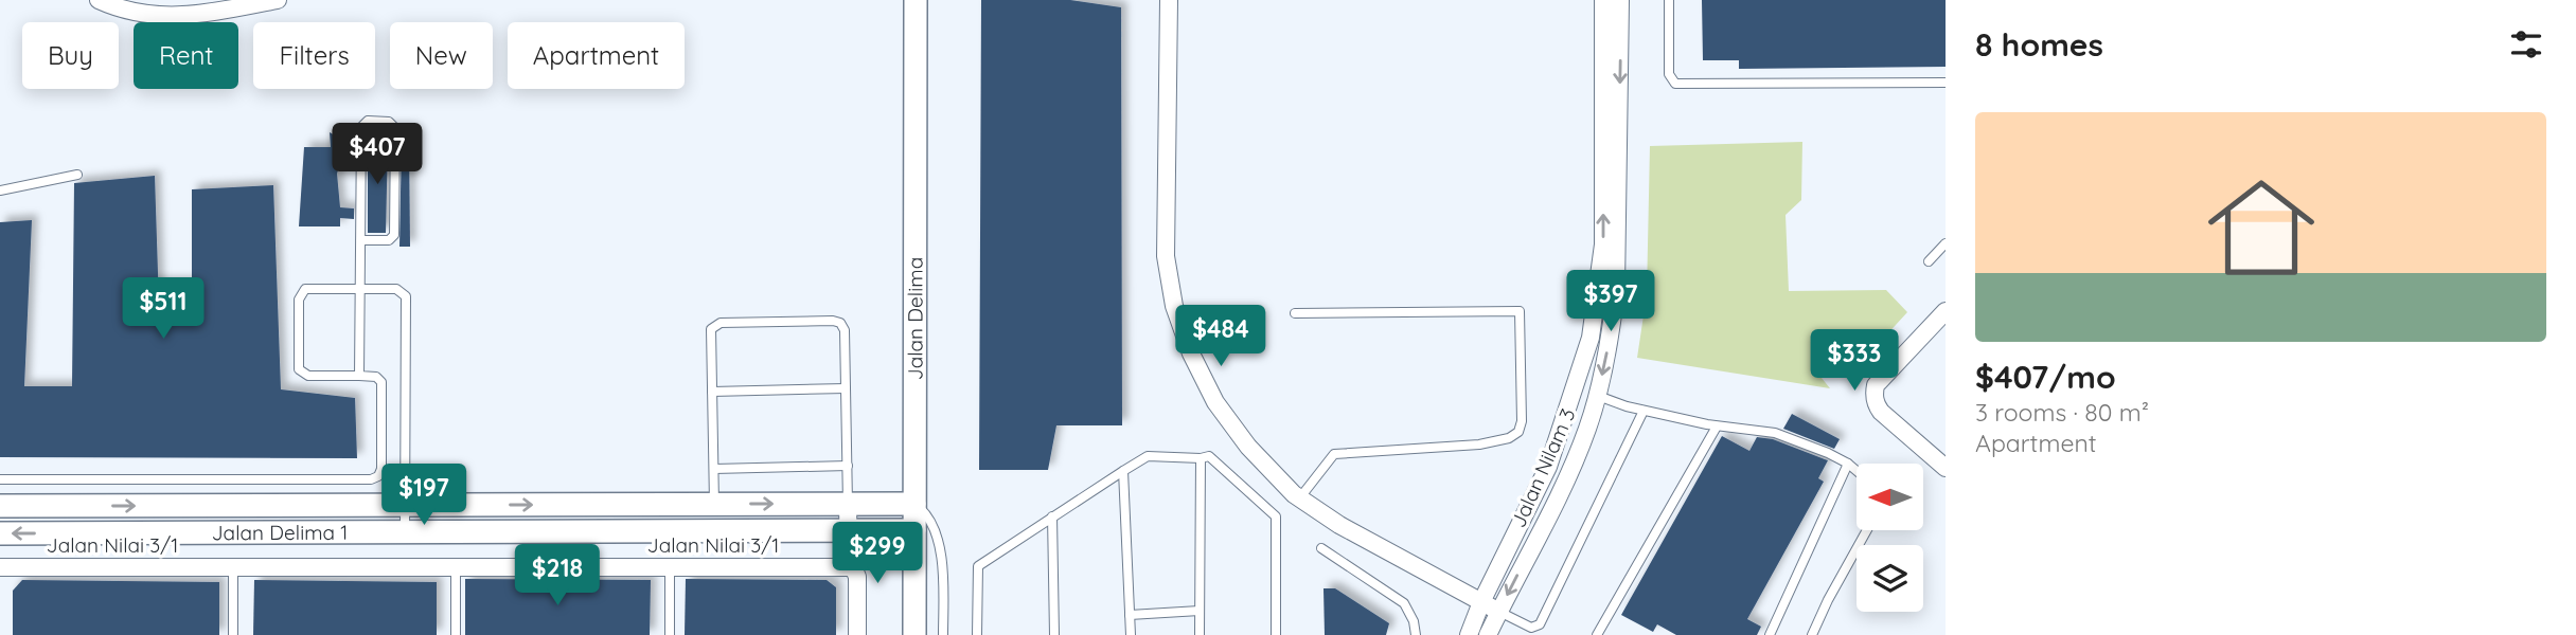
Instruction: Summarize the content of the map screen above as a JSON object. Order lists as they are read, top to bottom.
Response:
{
  "streets": {
    "street": [
      "Jalan Delima",
      "Jalan Nilam 3",
      "Jalan Delima 1",
      "Jalan Nilai 3/1"
    ]
  },
  "crossings": [
    ["Jalan Delima", "Jalan Delima 1"]
  ],
  "north": "left",
  "page": {
    "heading": "8 homes",
    "chip": [
      "Buy",
      "Rent",
      "Filters",
      "New",
      "Apartment"
    ],
    "list": [
      {
        "name": "$407/mo",
        "note": "3 rooms · 80 m² · Apartment"
      }
    ],
    "price": [
      "$407",
      "$397",
      "$511",
      "$484",
      "$333",
      "$197",
      "$299",
      "$218"
    ]
  }
}
